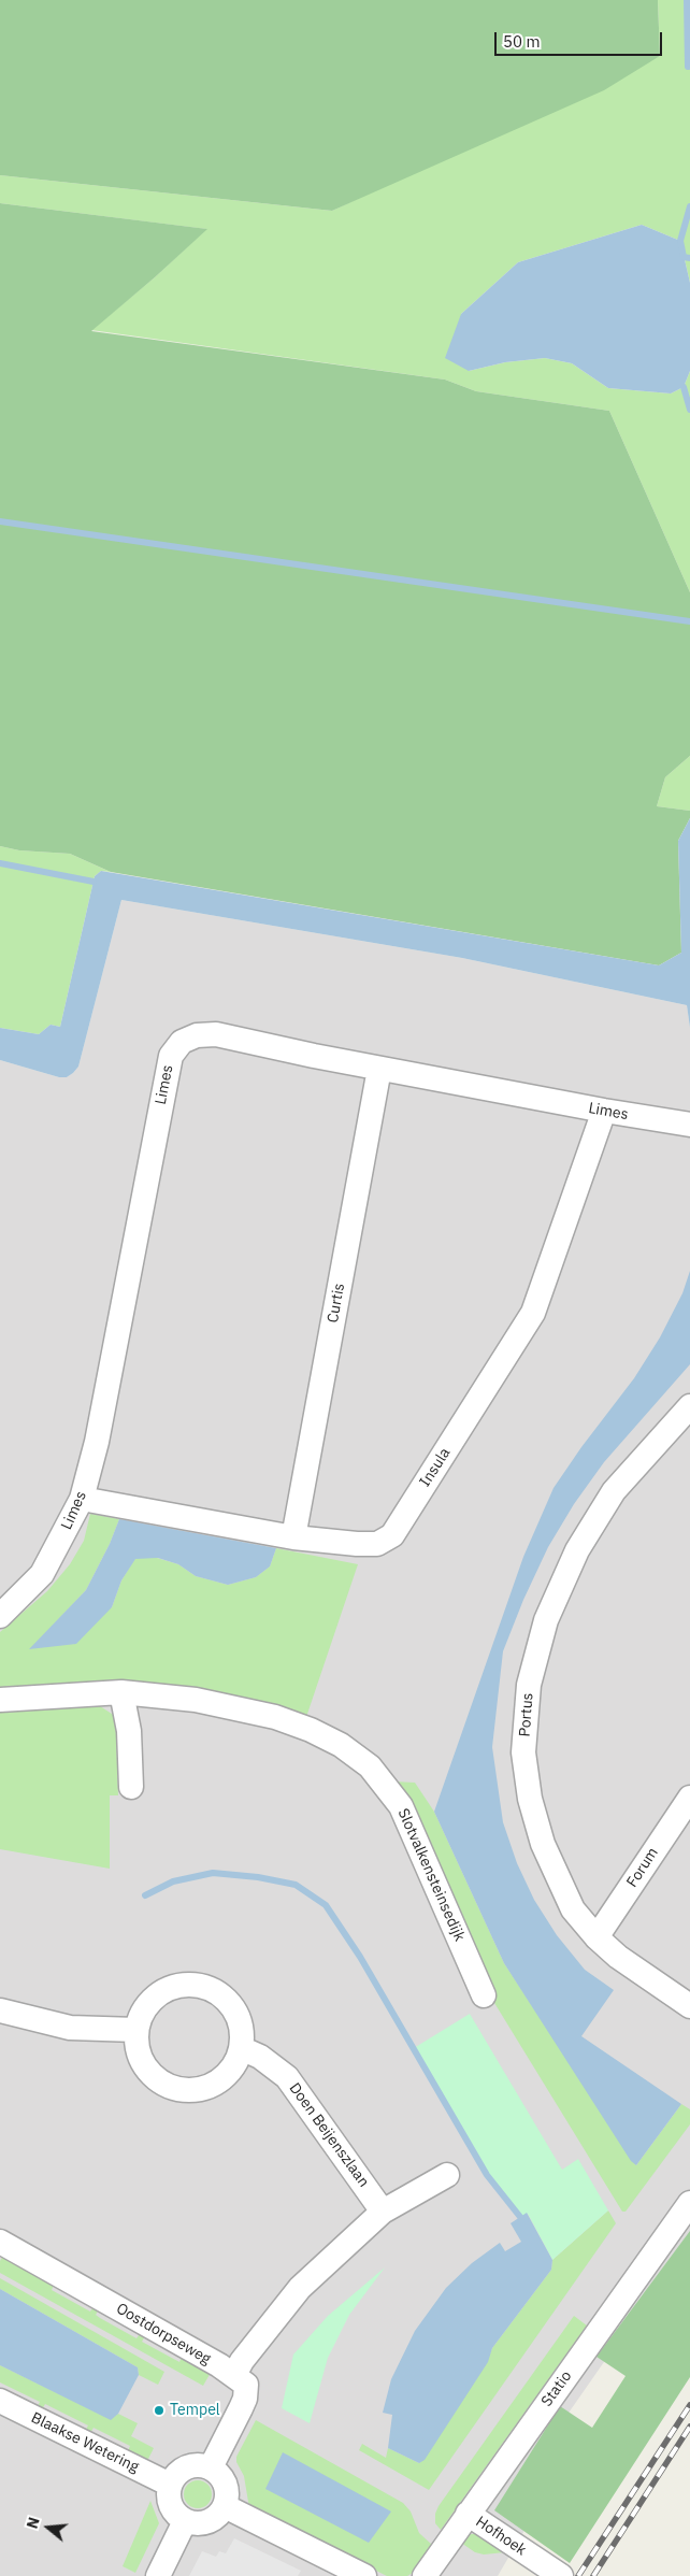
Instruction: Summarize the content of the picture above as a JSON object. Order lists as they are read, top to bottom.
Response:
{
  "streets": {
    "street": [
      "Limes",
      "Curtis",
      "Insula",
      "Portus",
      "Forum",
      "Slotvalkensteinsedijk",
      "Doen Beijenszlaan",
      "Oostdorpseweg",
      "Statio",
      "Blaakse Wetering",
      "Hofhoek"
    ]
  },
  "crossings": [
    ["Limes", "Curtis"],
    ["Limes", "Insula"],
    ["Curtis", "Insula"],
    ["Portus", "Forum"],
    ["Statio", "Hofhoek"]
  ],
  "places": ["Tempel"],
  "scale_bar": "50 m",
  "north": "left"
}
